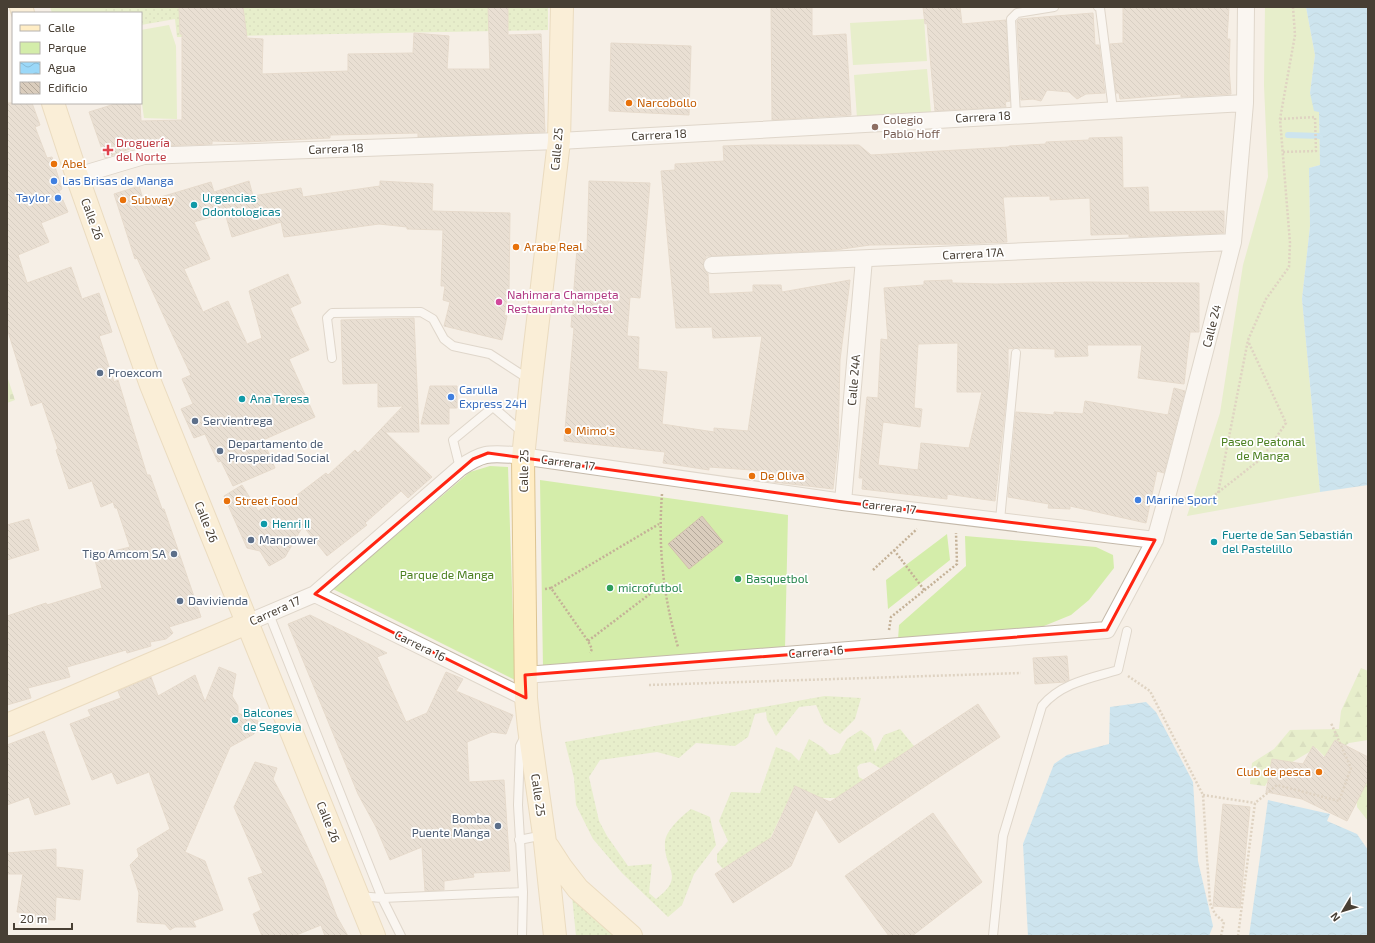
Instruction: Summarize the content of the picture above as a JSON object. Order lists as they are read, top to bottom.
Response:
{
  "streets": {
    "street": [
      "Carrera 18",
      "Calle 25",
      "Calle 26",
      "Carrera 17A",
      "Calle 24",
      "Calle 24A",
      "Carrera 17",
      "Carrera 16"
    ]
  },
  "crossings": [
    ["Carrera 18", "Calle 25"],
    ["Carrera 18", "Calle 26"],
    ["Carrera 18", "Calle 24"],
    ["Calle 25", "Carrera 17"],
    ["Calle 25", "Carrera 16"],
    ["Calle 26", "Carrera 17"],
    ["Carrera 17A", "Calle 24"],
    ["Carrera 17A", "Calle 24A"],
    ["Calle 24", "Carrera 17"],
    ["Calle 24", "Carrera 16"],
    ["Calle 24A", "Carrera 17"],
    ["Carrera 17", "Carrera 16"]
  ],
  "parks": ["Paseo Peatonal de Manga", "Parque de Manga"],
  "places": {
    "other": [
      "Narcobollo",
      "Colegio Pablo Hoff",
      "Abel",
      "Las Brisas de Manga",
      "Taylor",
      "Subway",
      "Urgencias Odontologicas",
      "Arabe Real",
      "Nahimara Champeta Restaurante Hostel",
      "Proexcom",
      "Carulla Express 24H",
      "Ana Teresa",
      "Servientrega",
      "Mimo's",
      "Departamento de Prosperidad Social",
      "De Oliva",
      "Marine Sport",
      "Street Food",
      "Henri II",
      "Manpower",
      "Fuerte de San Sebastián del Pastelillo",
      "Tigo Amcom SA",
      "Basquetbol",
      "microfutbol",
      "Davivienda",
      "Balcones de Segovia",
      "Club de pesca",
      "Bomba Puente Manga"
    ],
    "health": ["Droguería del Norte"]
  },
  "legend": [
    "Calle",
    "Parque",
    "Agua",
    "Edificio"
  ],
  "scale_bar": "20 m",
  "north": "bottom left"
}
